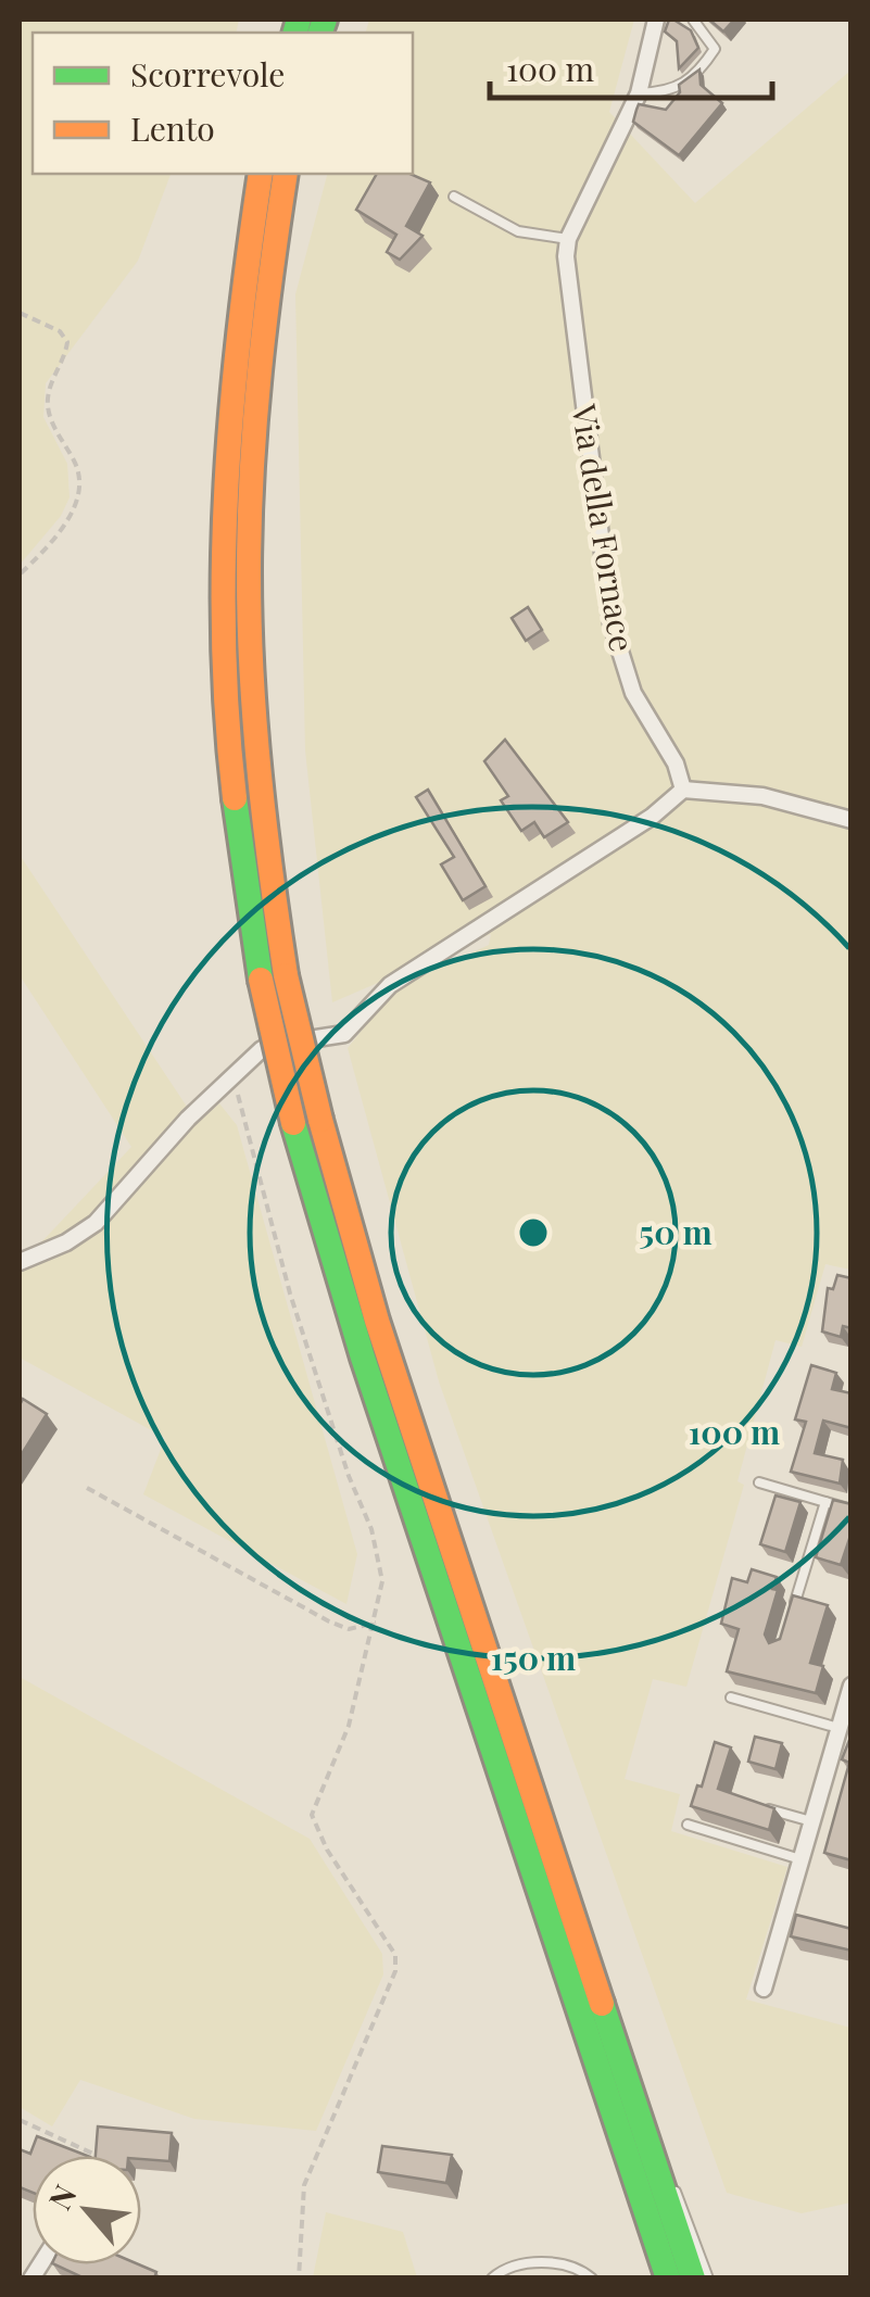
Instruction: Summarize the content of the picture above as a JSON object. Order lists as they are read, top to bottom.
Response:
{
  "streets": {
    "street": ["Via della Fornace"]
  },
  "legend": ["Scorrevole", "Lento"],
  "scale_bar": "100 m",
  "north": "top left",
  "rings": ["50 m", "100 m", "150 m"]
}
